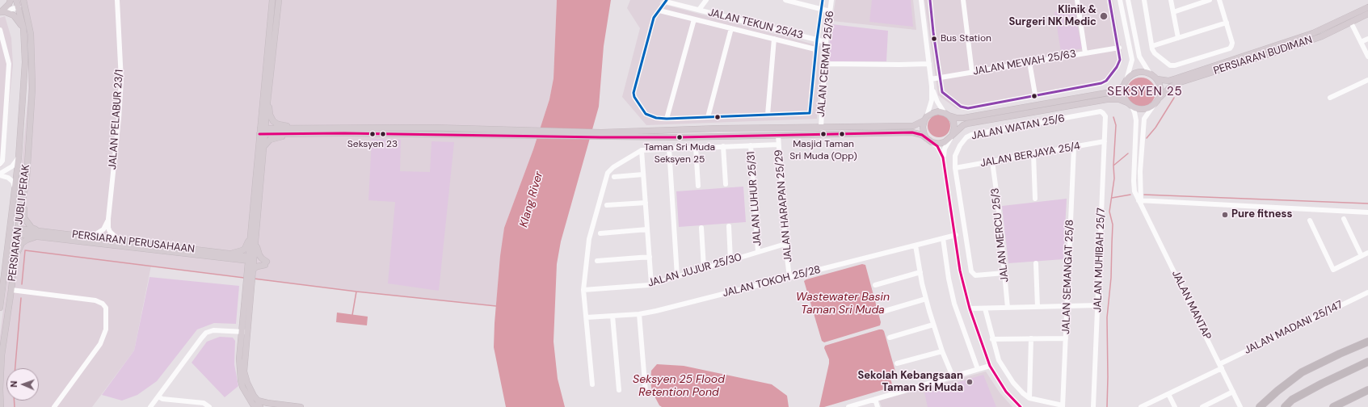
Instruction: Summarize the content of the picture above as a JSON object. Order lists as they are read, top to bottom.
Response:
{
  "streets": {
    "main road": ["PERSIARAN BUDIMAN", "PERSIARAN JUBLI PERAK", "PERSIARAN PERUSAHAAN"],
    "street": [
      "JALAN TEKUN 25/43",
      "JALAN MEWAH 25/63",
      "JALAN CERMAT 25/36",
      "JALAN PELABUR 23/1",
      "JALAN WATAN 25/6",
      "JALAN BERJAYA 25/4",
      "JALAN LUHUR 25/31",
      "JALAN HARAPAN 25/29",
      "JALAN MERCU 25/3",
      "JALAN MUHIBAH 25/7",
      "JALAN JUJUR 25/30",
      "JALAN SEMANGAT 25/8",
      "JALAN TOKOH 25/28",
      "JALAN MANTAP",
      "JALAN MADANI 25/147"
    ]
  },
  "crossings": [
    ["JALAN TEKUN 25/43", "JALAN CERMAT 25/36"],
    ["JALAN PELABUR 23/1", "PERSIARAN PERUSAHAAN"],
    ["JALAN WATAN 25/6", "JALAN BERJAYA 25/4"],
    ["JALAN WATAN 25/6", "JALAN MERCU 25/3"],
    ["JALAN WATAN 25/6", "JALAN MUHIBAH 25/7"],
    ["JALAN BERJAYA 25/4", "JALAN MERCU 25/3"],
    ["JALAN BERJAYA 25/4", "JALAN MUHIBAH 25/7"],
    ["JALAN BERJAYA 25/4", "JALAN SEMANGAT 25/8"],
    ["JALAN LUHUR 25/31", "JALAN JUJUR 25/30"],
    ["JALAN HARAPAN 25/29", "JALAN JUJUR 25/30"],
    ["JALAN HARAPAN 25/29", "JALAN TOKOH 25/28"],
    ["PERSIARAN JUBLI PERAK", "PERSIARAN PERUSAHAAN"],
    ["JALAN MANTAP", "JALAN MADANI 25/147"]
  ],
  "districts": ["SEKSYEN 25"],
  "water": ["Klang River", "Wastewater Basin Taman Sri Muda", "Seksyen 25 Flood Retention Pond"],
  "places": [
    "Klinik & Surgeri NK Medic",
    "Bus Station",
    "Seksyen 23",
    "Masjid Taman Sri Muda (Opp)",
    "Taman Sri Muda Seksyen 25",
    "Pure fitness",
    "Sekolah Kebangsaan Taman Sri Muda"
  ],
  "north": "left"
}
